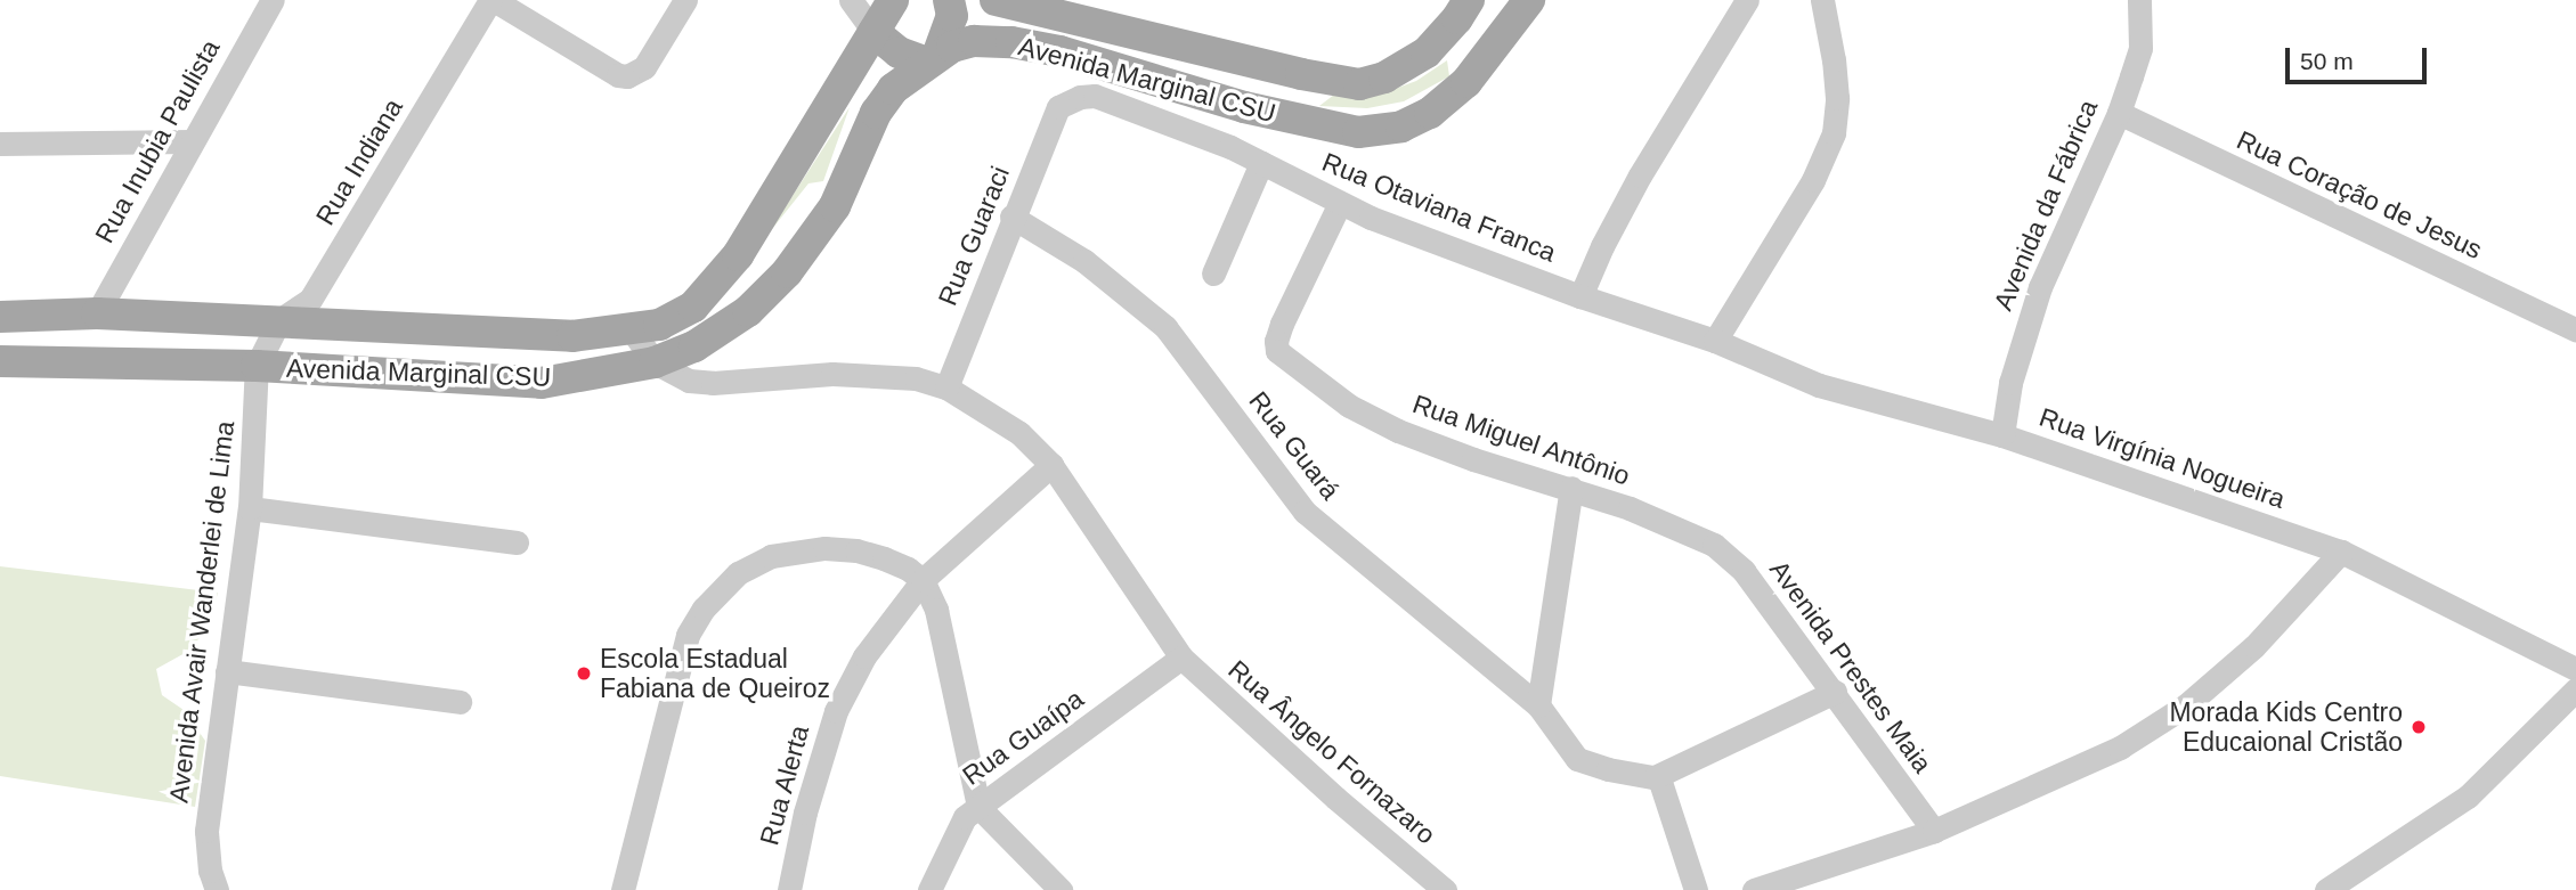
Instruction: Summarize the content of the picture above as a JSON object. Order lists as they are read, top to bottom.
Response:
{
  "streets": {
    "main road": ["Avenida Marginal CSU"],
    "street": [
      "Rua Inubia Paulista",
      "Rua Indiana",
      "Rua Coração de Jesus",
      "Avenida da Fábrica",
      "Rua Otaviana Franca",
      "Rua Guaraci",
      "Rua Miguel Antônio",
      "Rua Guará",
      "Rua Virgínia Nogueira",
      "Avenida Avair Wanderlei de Lima",
      "Avenida Prestes Maia",
      "Rua Guaípa",
      "Rua Ângelo Fornazaro",
      "Rua Alerta"
    ]
  },
  "crossings": [
    ["Avenida Marginal CSU", "Rua Inubia Paulista"],
    ["Avenida Marginal CSU", "Rua Indiana"],
    ["Avenida Marginal CSU", "Avenida Avair Wanderlei de Lima"],
    ["Rua Indiana", "Avenida Avair Wanderlei de Lima"],
    ["Rua Coração de Jesus", "Avenida da Fábrica"],
    ["Avenida da Fábrica", "Rua Virgínia Nogueira"],
    ["Rua Otaviana Franca", "Rua Guaraci"],
    ["Rua Otaviana Franca", "Rua Miguel Antônio"],
    ["Rua Otaviana Franca", "Rua Virgínia Nogueira"],
    ["Rua Guaraci", "Rua Guará"],
    ["Rua Guaraci", "Rua Ângelo Fornazaro"],
    ["Rua Miguel Antônio", "Avenida Prestes Maia"],
    ["Rua Guaípa", "Rua Ângelo Fornazaro"],
    ["Rua Ângelo Fornazaro", "Rua Alerta"]
  ],
  "places": ["Escola Estadual Fabiana de Queiroz", "Morada Kids Centro Educaional Cristão"],
  "scale_bar": "50 m"
}
